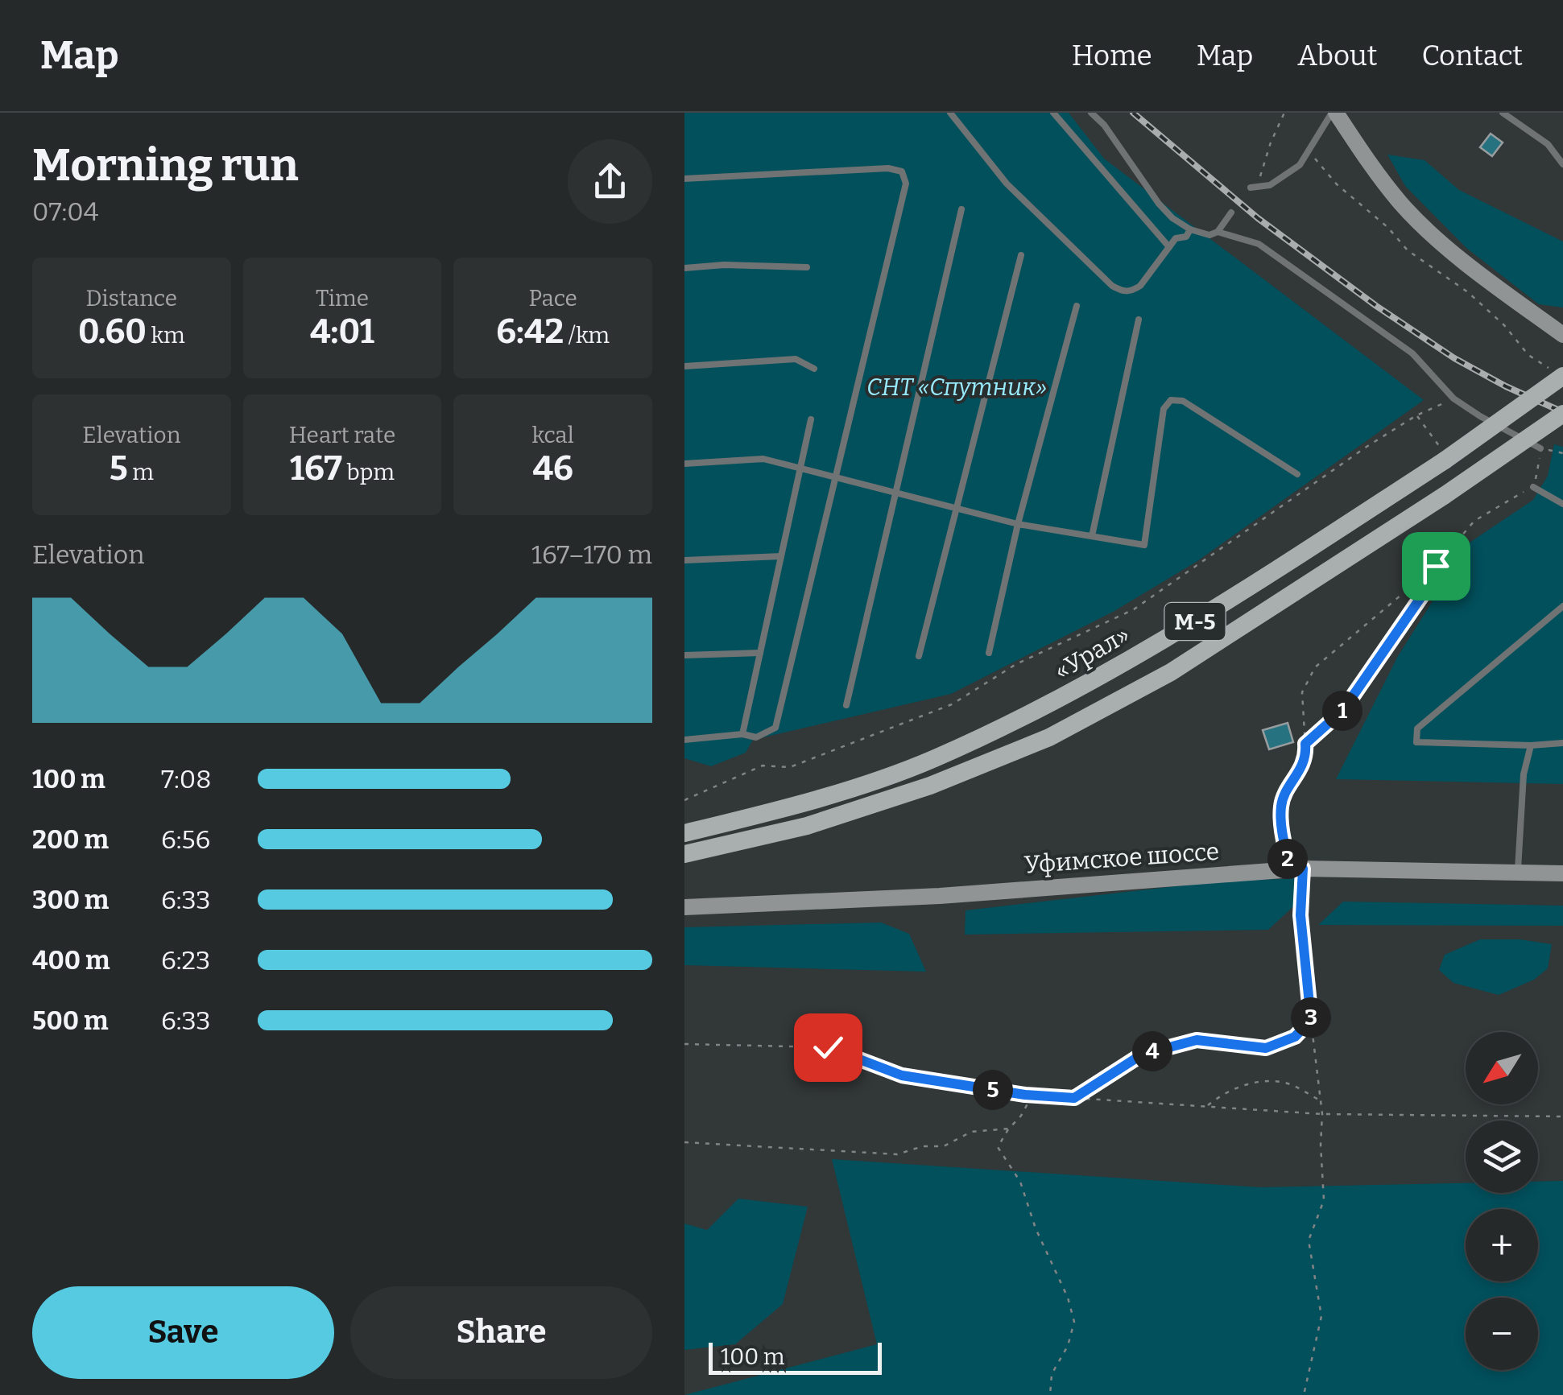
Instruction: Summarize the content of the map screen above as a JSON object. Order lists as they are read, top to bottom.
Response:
{
  "streets": {
    "main road": ["М-5", "«Урал»", "Уфимское шоссе"]
  },
  "parks": ["СНТ «Спутник»"],
  "scale_bar": "100 m",
  "north": "bottom left",
  "page": {
    "header": "Map",
    "nav": [
      "Home",
      "Map",
      "About",
      "Contact"
    ],
    "heading": ["Morning run", "07:04"],
    "stats": [
      ["Distance", "0.60 km"],
      ["Time", "4:01"],
      ["Pace", "6:42 /km"],
      ["Elevation", "5 m"],
      ["Heart rate", "167 bpm"],
      ["kcal", "46"]
    ],
    "chart": ["Elevation", "167–170 m"],
    "pins": [
      "1",
      "2",
      "3",
      "4",
      "5"
    ],
    "list": [
      {
        "name": "100 m",
        "note": "7:08"
      },
      {
        "name": "200 m",
        "note": "6:56"
      },
      {
        "name": "300 m",
        "note": "6:33"
      },
      {
        "name": "400 m",
        "note": "6:23"
      },
      {
        "name": "500 m",
        "note": "6:33"
      }
    ],
    "map_buttons": ["+", "−"],
    "buttons": ["Save", "Share"],
    "scale": "100 m"
  }
}
